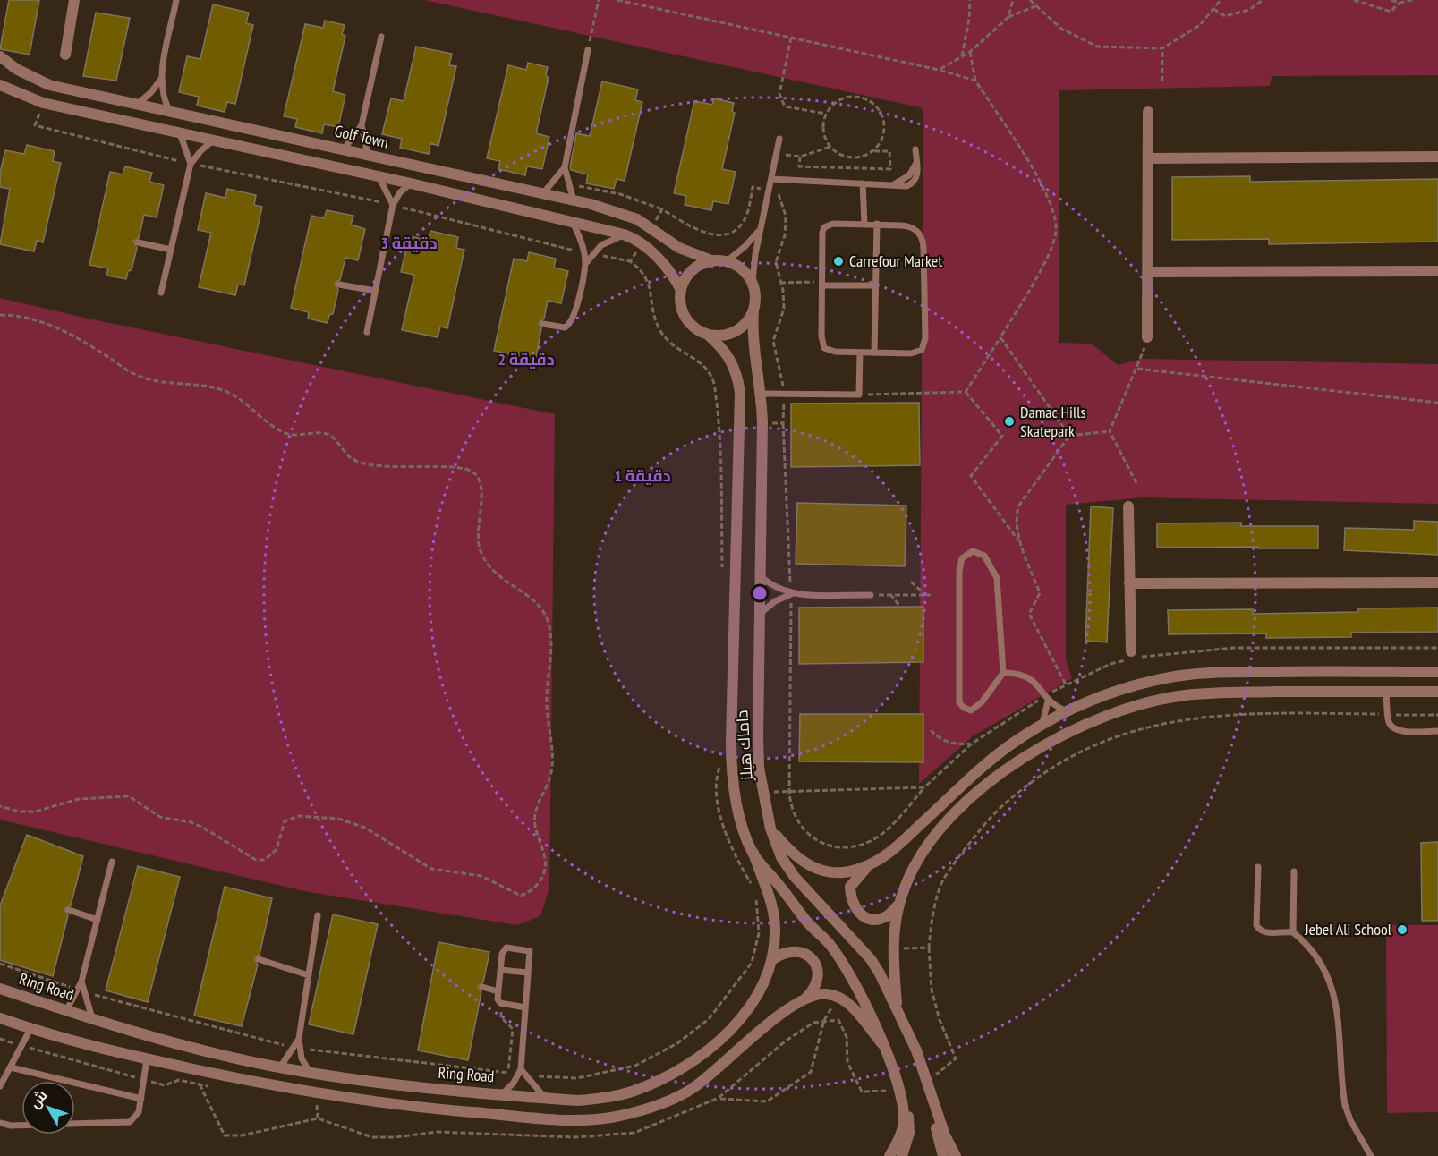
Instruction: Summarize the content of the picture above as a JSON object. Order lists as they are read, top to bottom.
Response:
{
  "streets": {
    "street": ["Golf Town", "داماك هيلز", "Ring Road"]
  },
  "crossings": [
    ["Golf Town", "داماك هيلز"],
    ["داماك هيلز", "Ring Road"]
  ],
  "places": ["Carrefour Market", "Damac Hills Skatepark", "Jebel Ali School"],
  "north": "top left",
  "rings": ["3 دقيقة", "2 دقيقة", "1 دقيقة"]
}
